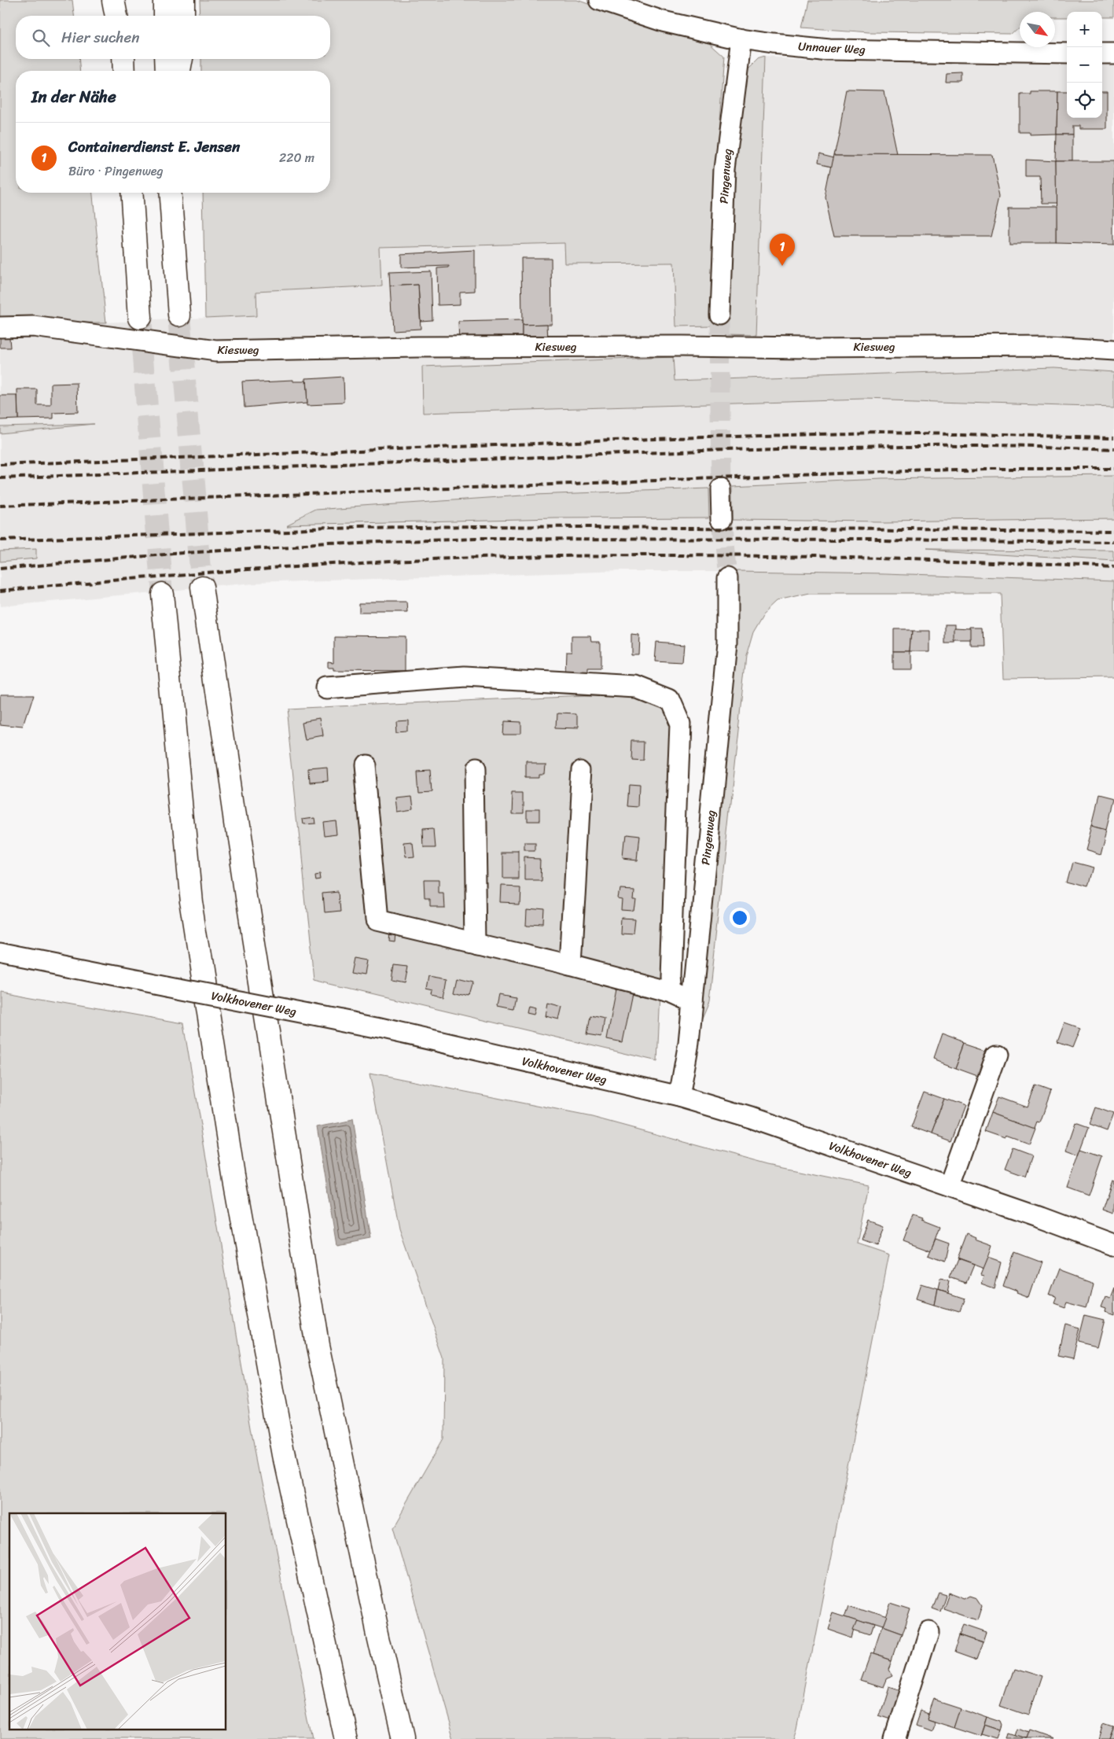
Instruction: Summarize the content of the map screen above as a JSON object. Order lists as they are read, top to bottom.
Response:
{
  "streets": {
    "street": [
      "Unnauer Weg",
      "Pingenweg",
      "Kiesweg",
      "Volkhovener Weg"
    ]
  },
  "crossings": [
    ["Unnauer Weg", "Pingenweg"],
    ["Pingenweg", "Volkhovener Weg"]
  ],
  "north": "bottom right",
  "page": {
    "map_buttons": ["+", "−"],
    "search": "Hier suchen",
    "heading": "In der Nähe",
    "list": [
      {
        "mark": "1",
        "name": "Containerdienst E. Jensen",
        "note": "Büro · Pingenweg",
        "value": "220 m"
      }
    ],
    "pins": "1"
  }
}
